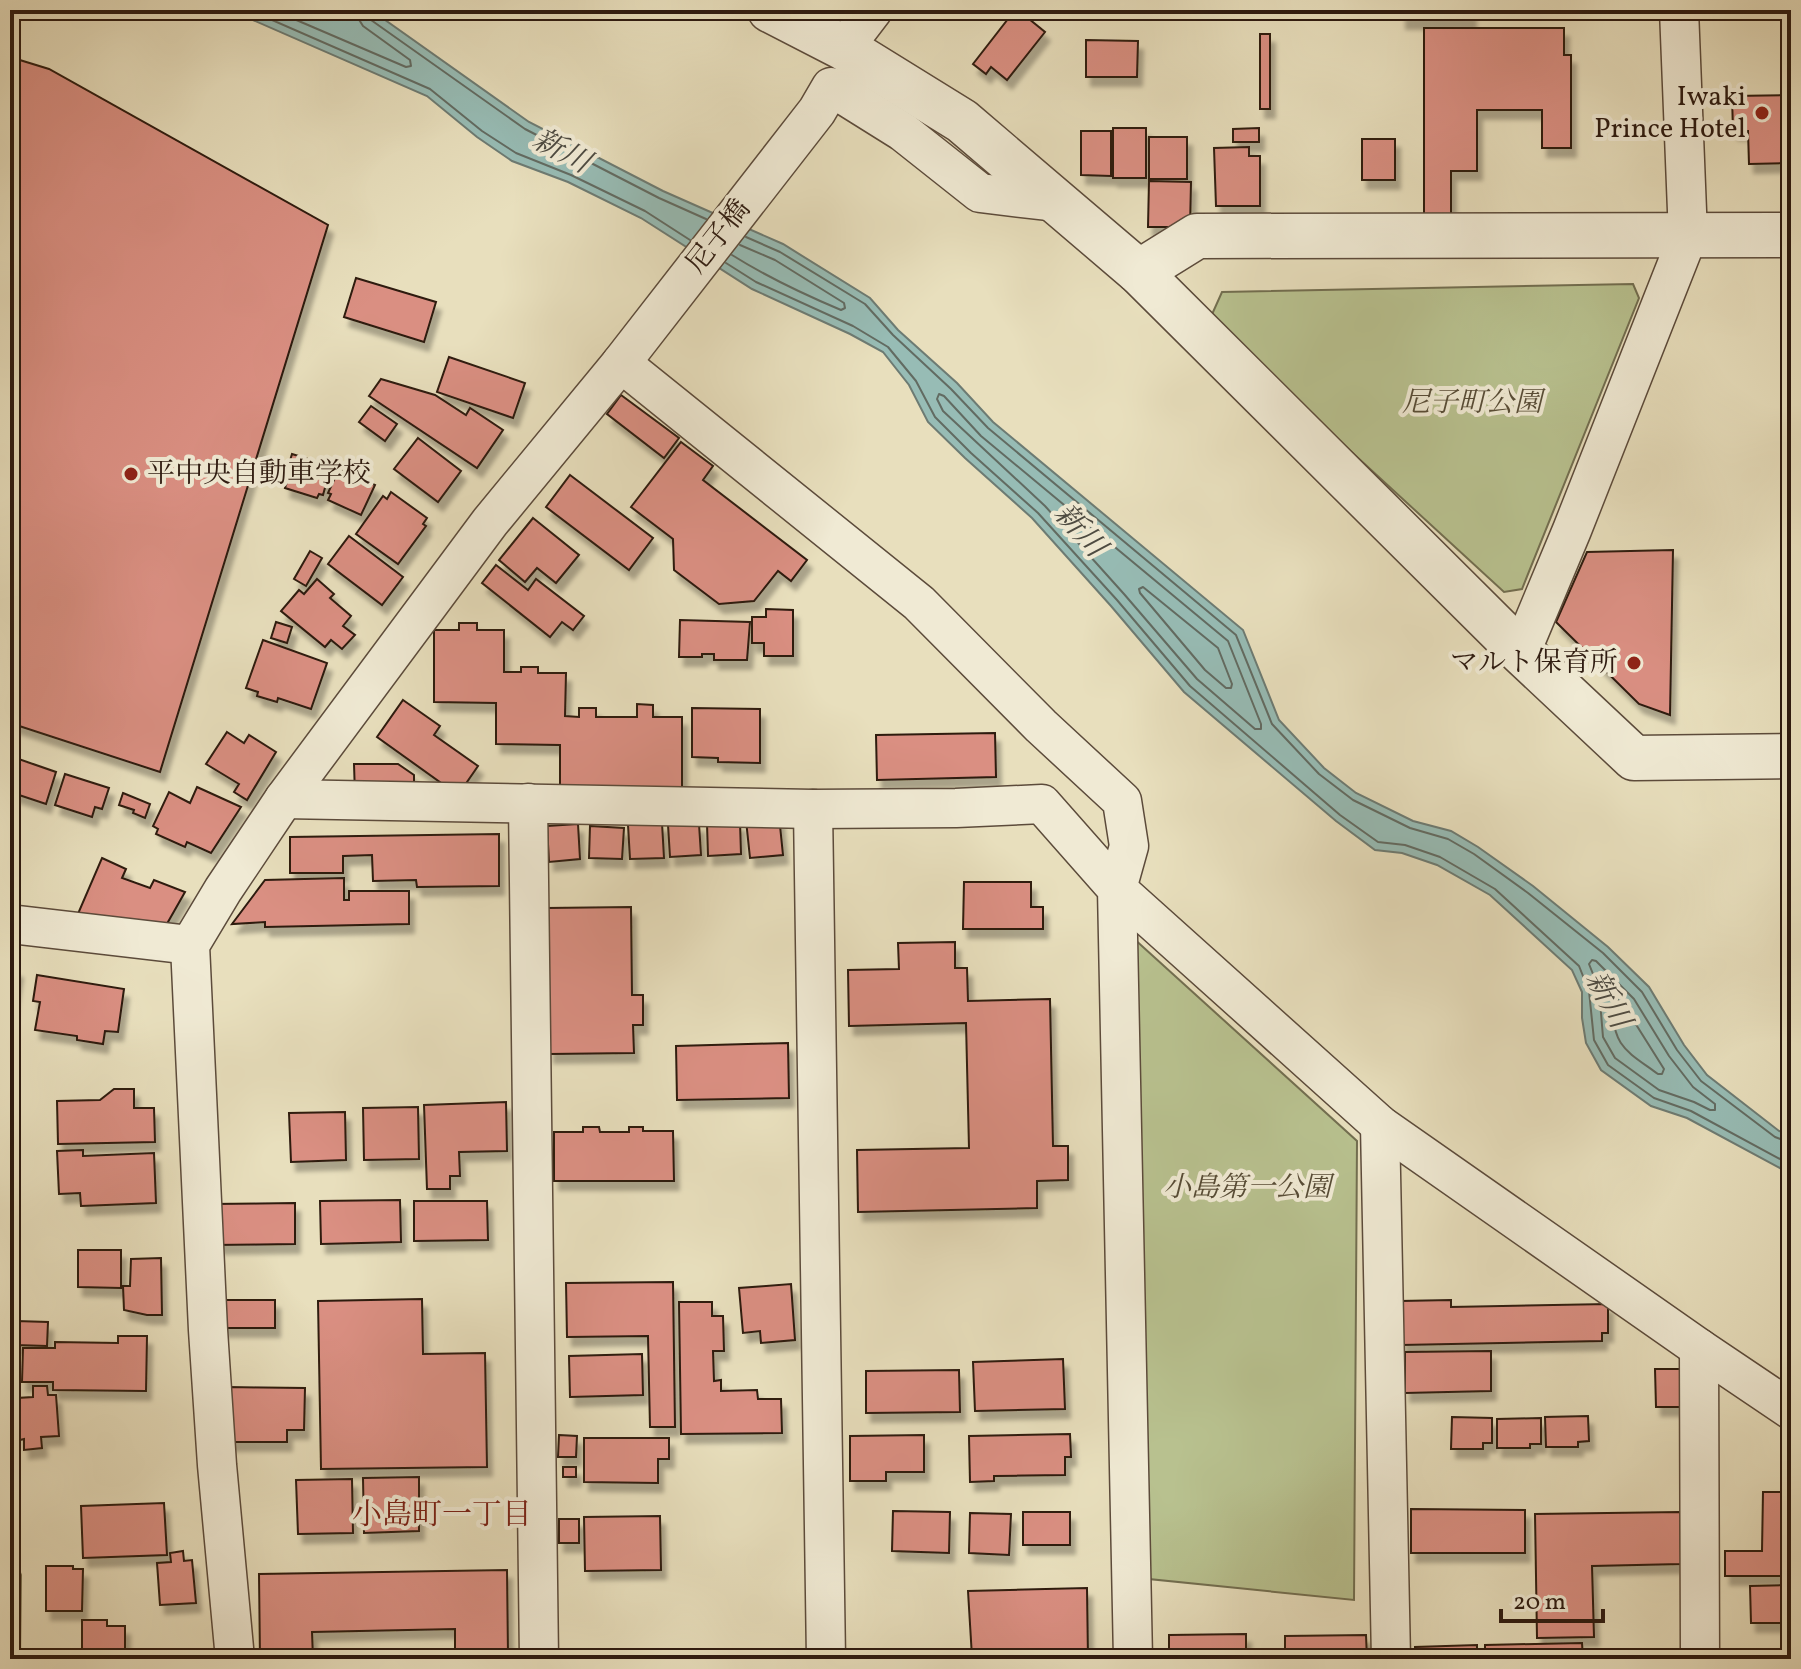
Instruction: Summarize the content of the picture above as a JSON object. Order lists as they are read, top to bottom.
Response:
{
  "streets": {
    "street": ["尼子橋"]
  },
  "districts": ["小島町一丁目"],
  "water": ["新川"],
  "parks": ["尼子町公園", "小島第一公園"],
  "places": ["Iwaki Prince Hotel", "平中央自動車学校", "マルト保育所"],
  "scale_bar": "20 m"
}
